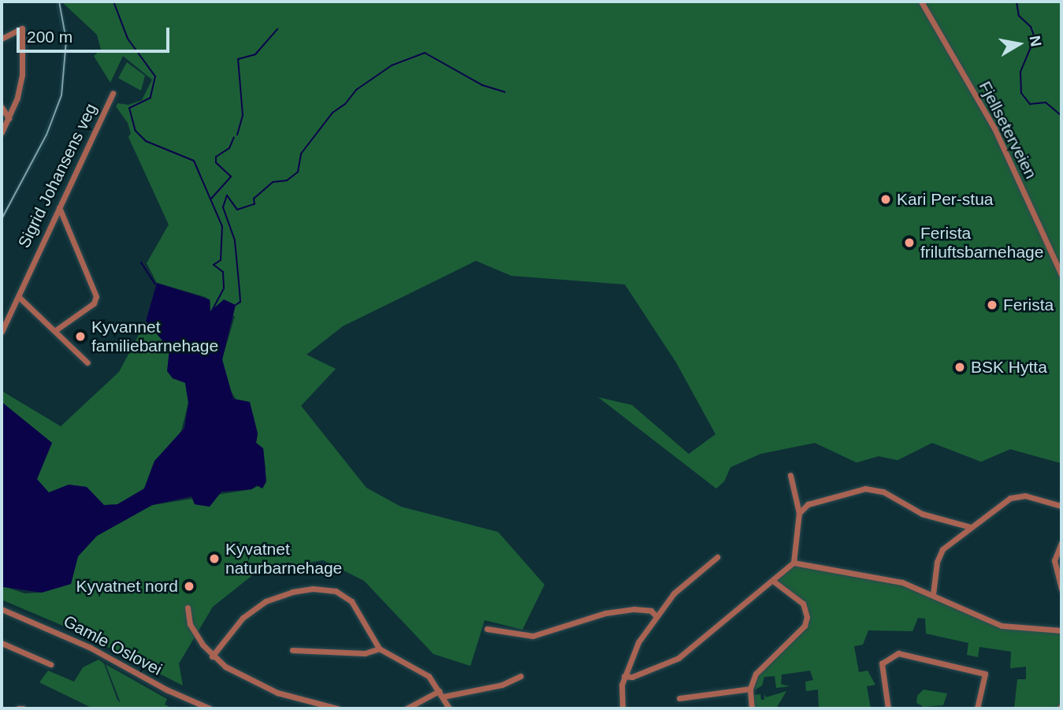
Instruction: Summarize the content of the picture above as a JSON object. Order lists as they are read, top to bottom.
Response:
{
  "streets": {
    "street": ["Fjellseterveien", "Sigrid Johansens veg", "Gamle Oslovei"]
  },
  "places": [
    "Kari Per-stua",
    "Ferista friluftsbarnehage",
    "Ferista",
    "Kyvannet familiebarnehage",
    "BSK Hytta",
    "Kyvatnet naturbarnehage",
    "Kyvatnet nord"
  ],
  "scale_bar": "200 m",
  "north": "right"
}
